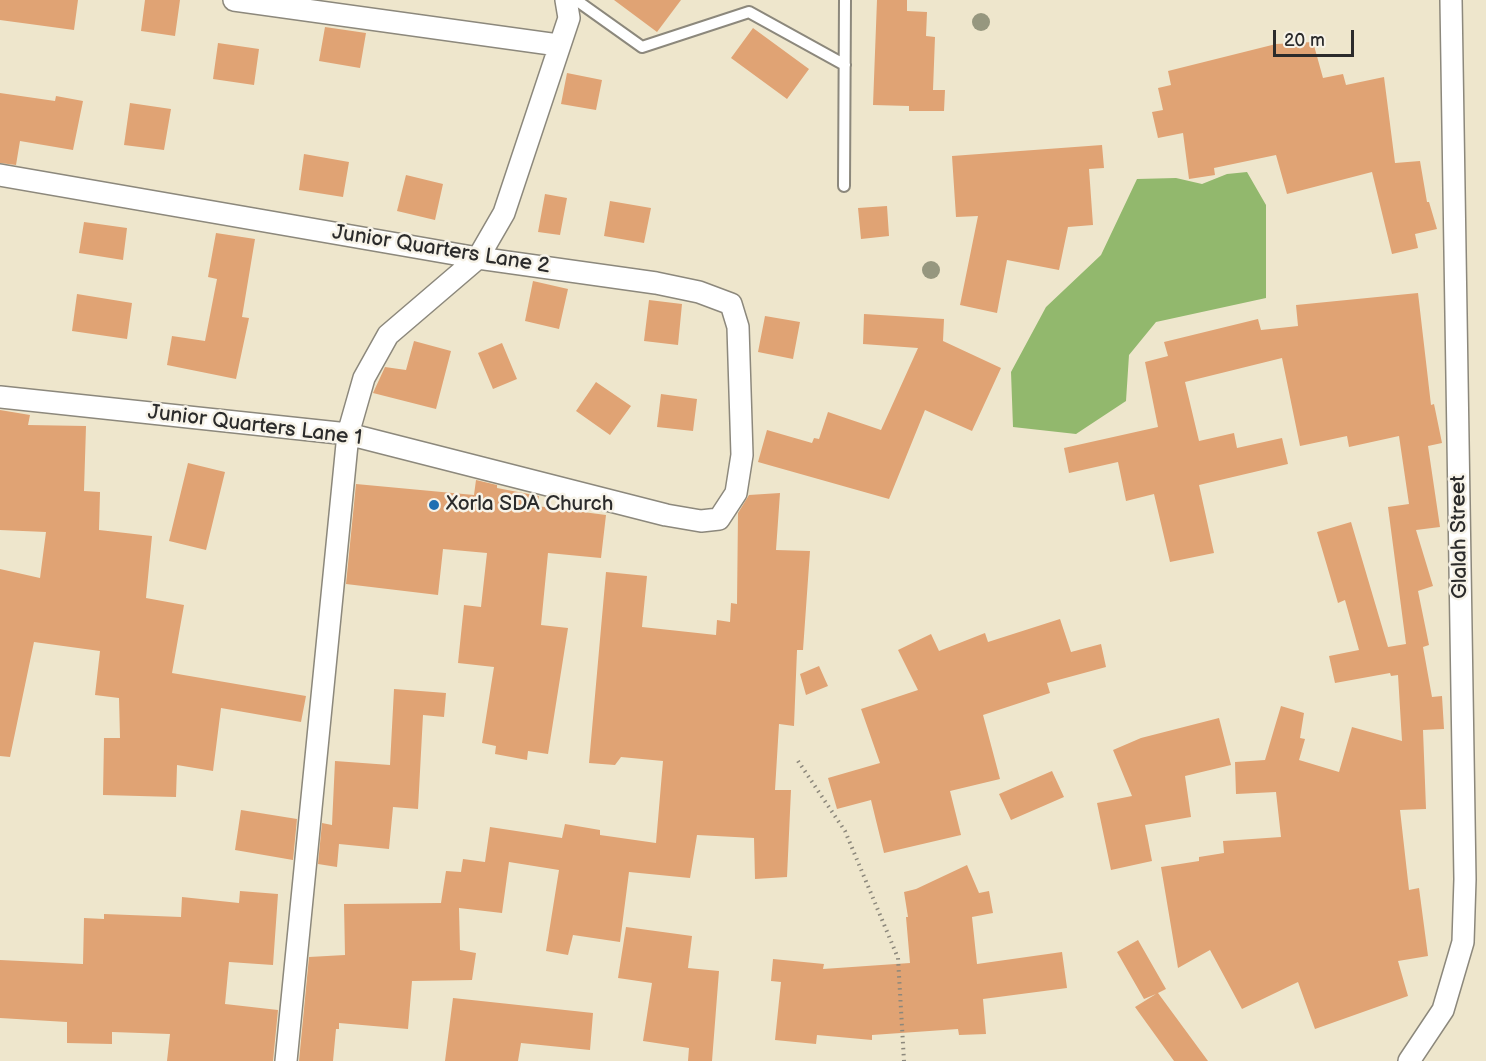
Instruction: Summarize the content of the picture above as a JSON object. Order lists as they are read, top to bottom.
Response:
{
  "streets": {
    "street": ["Junior Quarters Lane 2", "Junior Quarters Lane 1", "Glalah Street"]
  },
  "crossings": [
    ["Junior Quarters Lane 2", "Junior Quarters Lane 1"]
  ],
  "places": ["Xorla SDA Church"],
  "scale_bar": "20 m"
}
